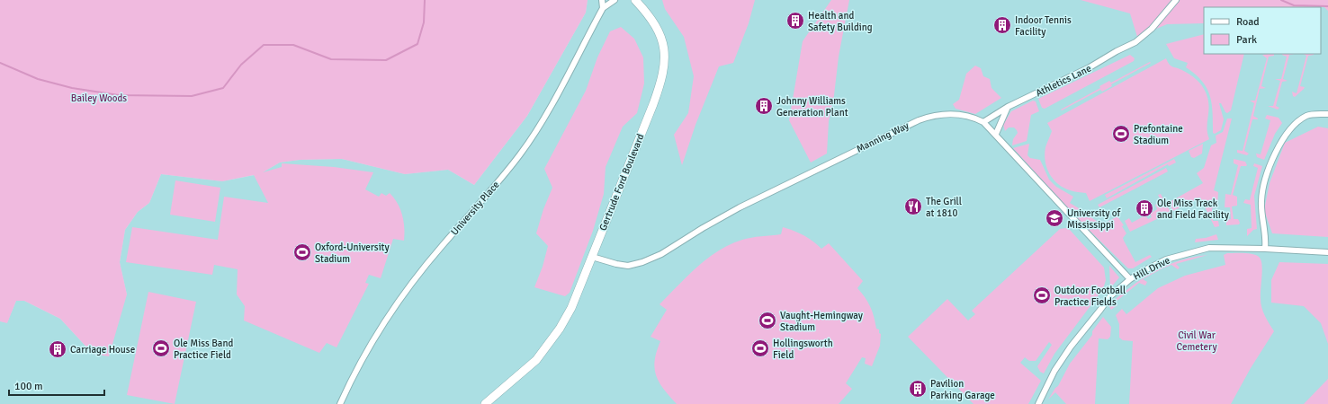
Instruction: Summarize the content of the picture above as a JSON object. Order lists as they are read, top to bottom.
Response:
{
  "streets": {
    "street": [
      "Athletics Lane",
      "Manning Way",
      "Gertrude Ford Boulevard",
      "University Place",
      "Hill Drive"
    ]
  },
  "crossings": [
    ["Athletics Lane", "Manning Way"],
    ["Manning Way", "Gertrude Ford Boulevard"],
    ["Manning Way", "Hill Drive"]
  ],
  "parks": ["Bailey Woods", "Civil War Cemetery"],
  "places": {
    "building": [
      "Health and Safety Building",
      "Indoor Tennis Facility",
      "Johnny Williams Generation Plant",
      "Ole Miss Track and Field Facility",
      "Carriage House",
      "Pavilion Parking Garage"
    ],
    "sports": [
      "Prefontaine Stadium",
      "Oxford-University Stadium",
      "Outdoor Football Practice Fields",
      "Vaught-Hemingway Stadium",
      "Ole Miss Band Practice Field",
      "Hollingsworth Field"
    ],
    "restaurant": ["The Grill at 1810"],
    "school or university": ["University of Mississippi"]
  },
  "legend": ["Road", "Park"],
  "scale_bar": "100 m"
}
